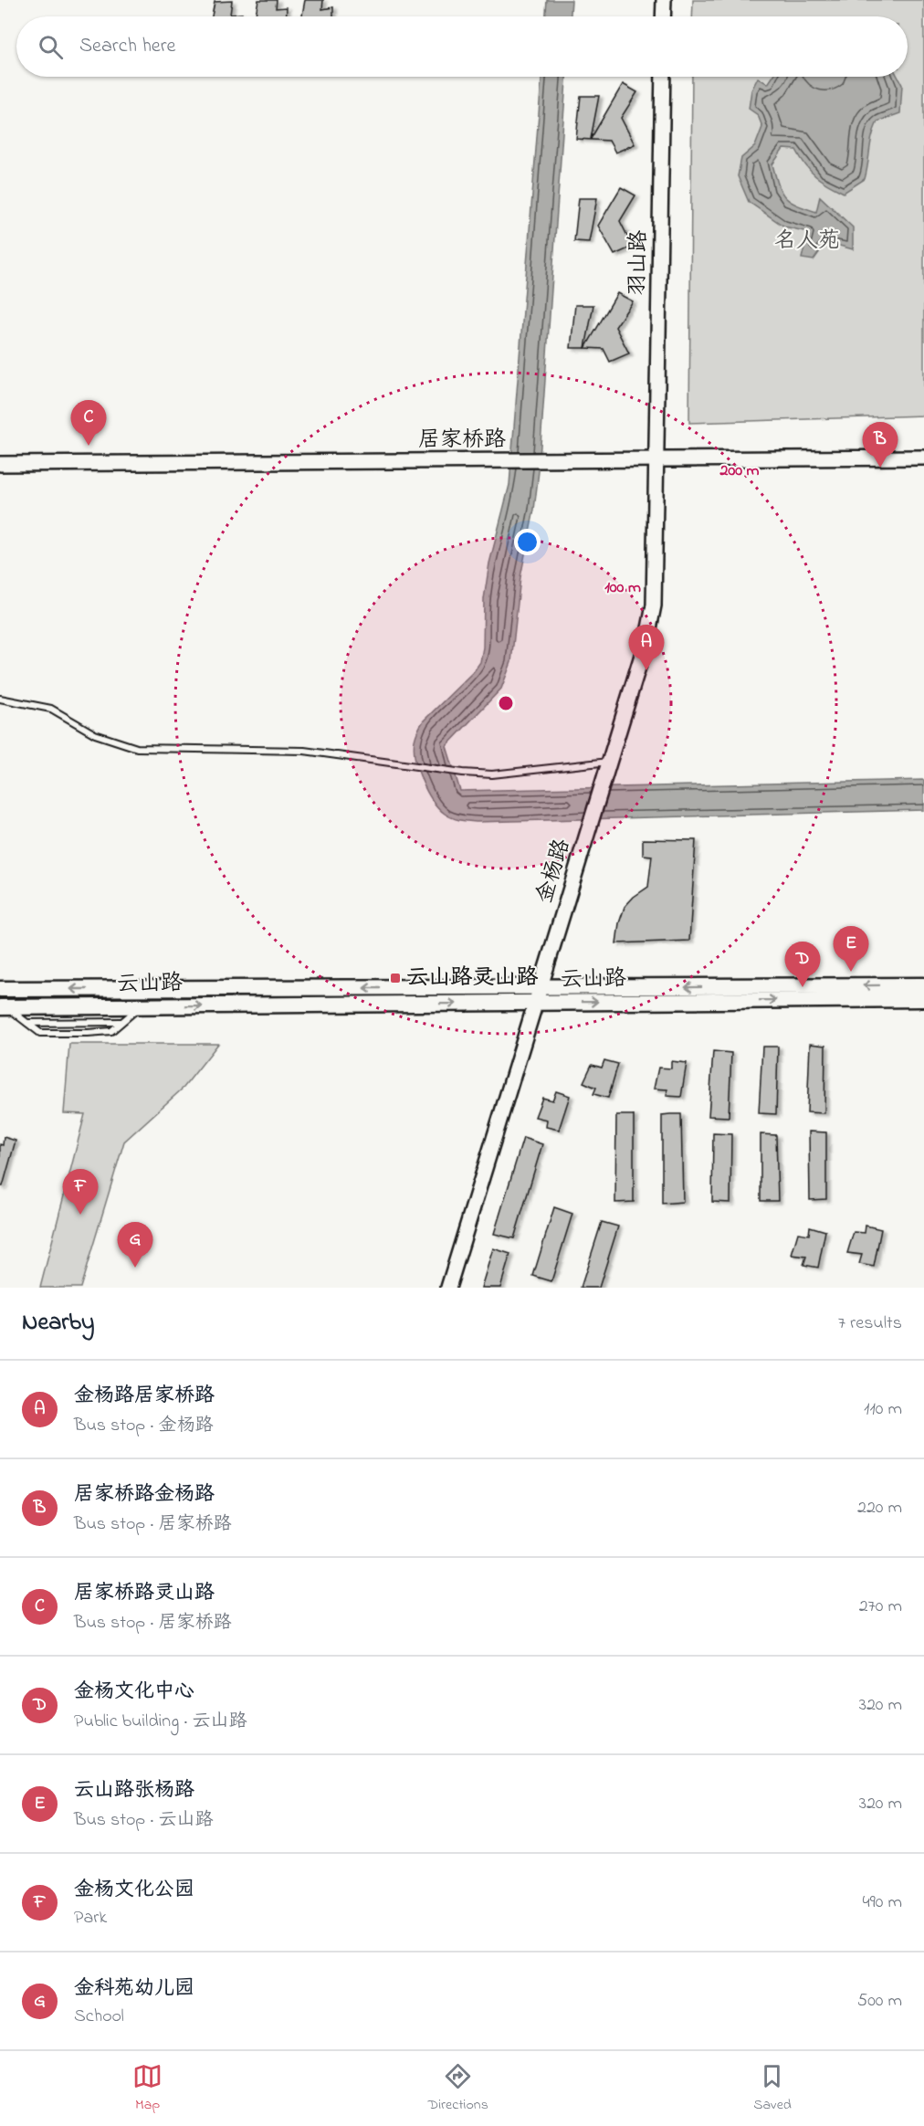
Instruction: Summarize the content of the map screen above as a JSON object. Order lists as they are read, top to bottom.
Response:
{
  "streets": {
    "main road": ["云山路"],
    "street": ["羽山路", "居家桥路", "金杨路"]
  },
  "crossings": [
    ["羽山路", "居家桥路"],
    ["羽山路", "金杨路"],
    ["居家桥路", "金杨路"],
    ["金杨路", "云山路"]
  ],
  "parks": ["名人苑"],
  "places": {
    "transit": ["云山路灵山路"]
  },
  "page": {
    "search": "Search here",
    "pins": [
      "C",
      "B",
      "A",
      "E",
      "D",
      "F",
      "G"
    ],
    "heading": ["Nearby", "7 results"],
    "list": [
      {
        "mark": "A",
        "name": "金杨路居家桥路",
        "note": "Bus stop · 金杨路",
        "value": "110 m"
      },
      {
        "mark": "B",
        "name": "居家桥路金杨路",
        "note": "Bus stop · 居家桥路",
        "value": "220 m"
      },
      {
        "mark": "C",
        "name": "居家桥路灵山路",
        "note": "Bus stop · 居家桥路",
        "value": "270 m"
      },
      {
        "mark": "D",
        "name": "金杨文化中心",
        "note": "Public building · 云山路",
        "value": "320 m"
      },
      {
        "mark": "E",
        "name": "云山路张杨路",
        "note": "Bus stop · 云山路",
        "value": "320 m"
      },
      {
        "mark": "F",
        "name": "金杨文化公园",
        "note": "Park",
        "value": "490 m"
      },
      {
        "mark": "G",
        "name": "金科苑幼儿园",
        "note": "School",
        "value": "500 m"
      }
    ],
    "nav": ["Map", "Directions", "Saved"]
  },
  "rings": ["200 m", "100 m"]
}
